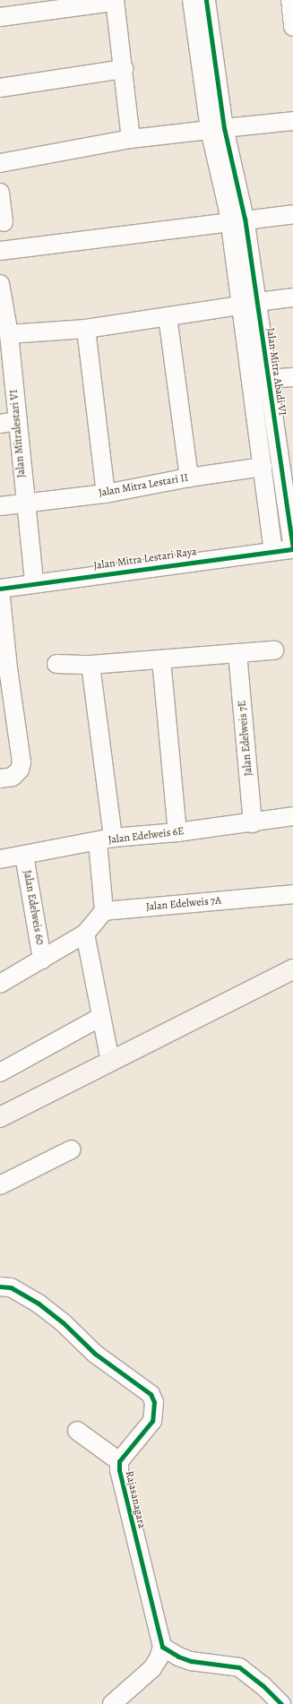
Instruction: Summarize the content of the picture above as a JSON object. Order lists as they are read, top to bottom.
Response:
{
  "streets": {
    "street": [
      "Jalan Mitra Abadi VI",
      "Jalan Mitralestari VI",
      "Jalan Mitra Lestari II",
      "Jalan Mitra Lestari Raya",
      "Jalan Edelweis 7E",
      "Jalan Edelweis 6E",
      "Jalan Edelweis 7A",
      "Jalan Edelweis 60",
      "Rajasanagara"
    ]
  },
  "crossings": [
    ["Jalan Mitra Abadi VI", "Jalan Mitra Lestari Raya"],
    ["Jalan Mitralestari VI", "Jalan Mitra Lestari II"],
    ["Jalan Mitralestari VI", "Jalan Mitra Lestari Raya"],
    ["Jalan Edelweis 7E", "Jalan Edelweis 6E"],
    ["Jalan Edelweis 6E", "Jalan Edelweis 60"]
  ]
}
